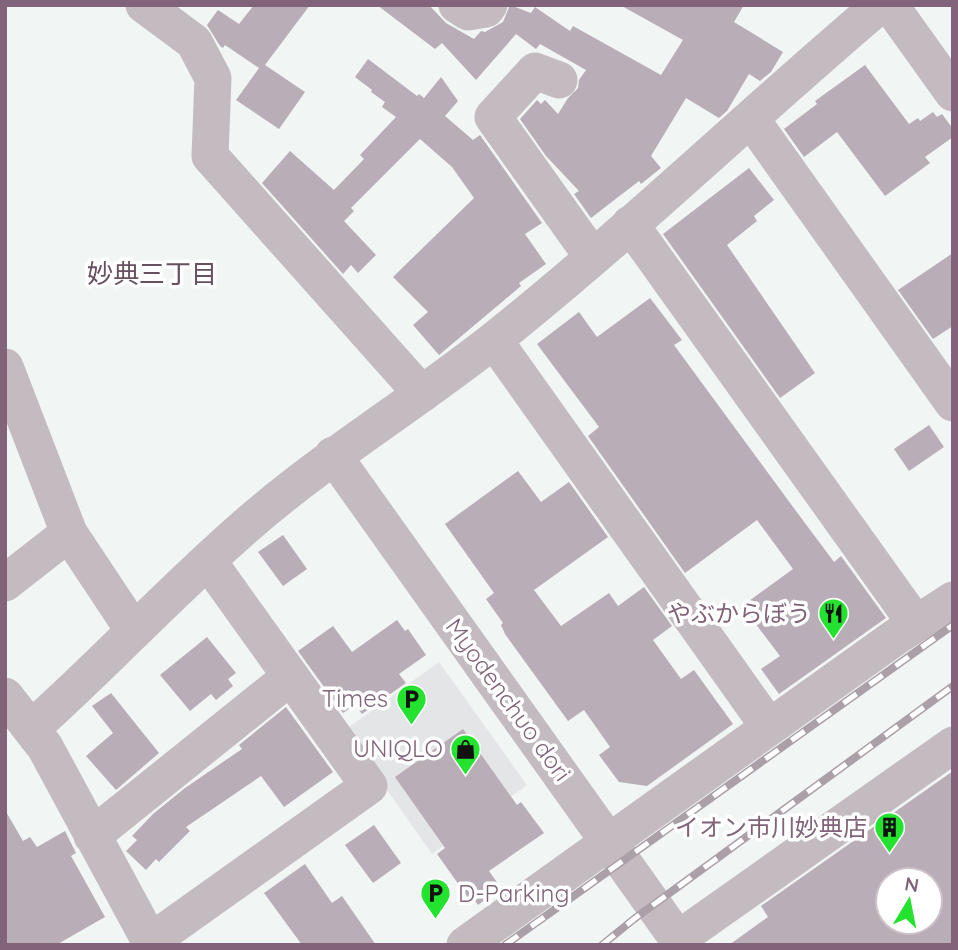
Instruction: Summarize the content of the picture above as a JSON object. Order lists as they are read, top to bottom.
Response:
{
  "streets": {
    "street": ["Myodenchuo dori"]
  },
  "districts": ["妙典三丁目"],
  "places": {
    "restaurant": ["やぶからぼう"],
    "parking": ["Times", "D-Parking"],
    "shop": ["UNIQLO"],
    "building": ["イオン市川妙典店"]
  },
  "north": "top"
}
